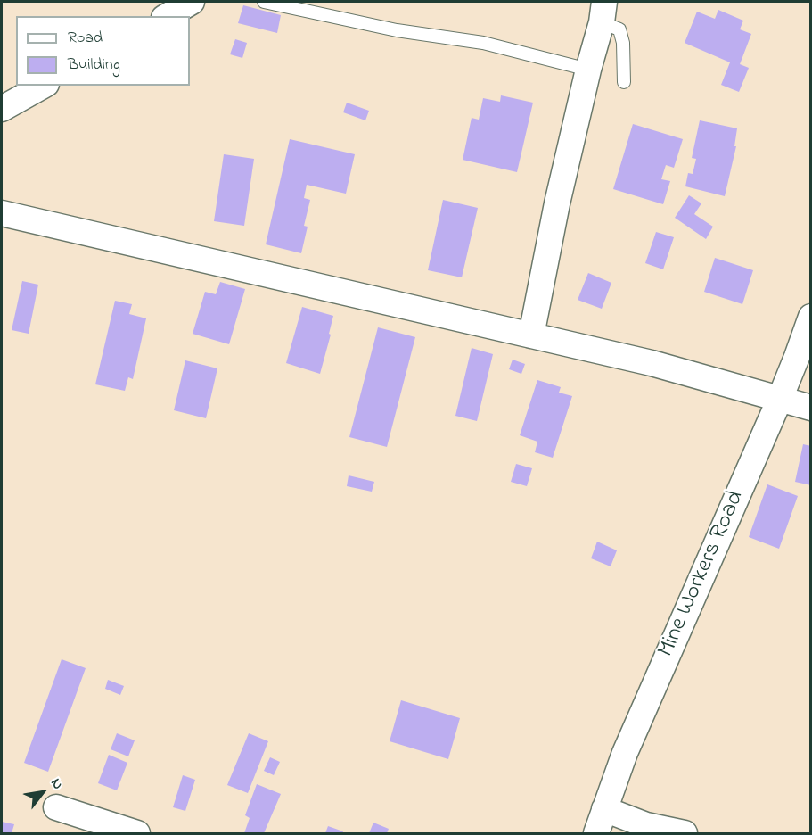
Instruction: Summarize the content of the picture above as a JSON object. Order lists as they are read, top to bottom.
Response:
{
  "streets": {
    "street": ["Mine Workers Road"]
  },
  "legend": ["Road", "Building"],
  "north": "top right"
}
